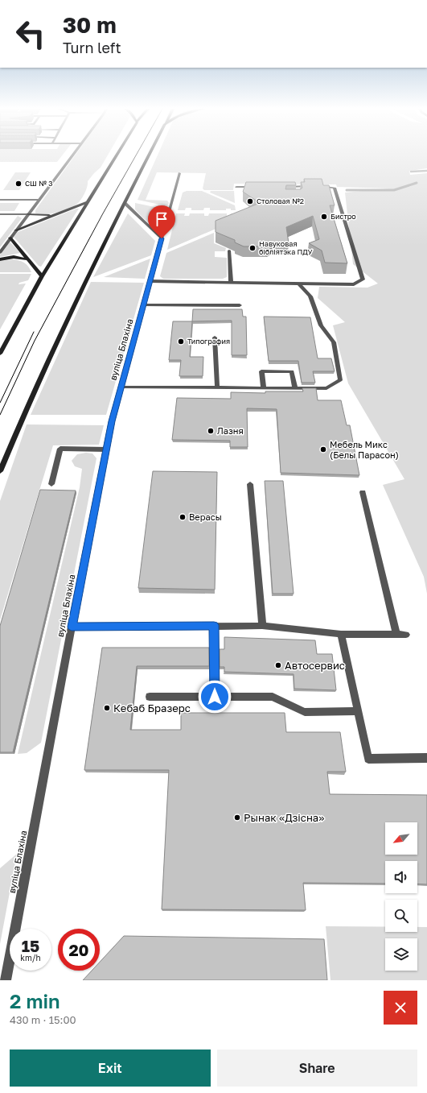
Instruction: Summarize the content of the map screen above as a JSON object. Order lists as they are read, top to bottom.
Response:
{
  "streets": {
    "street": ["вуліца Блахіна"]
  },
  "places": [
    "СШ № 3",
    "Столовая №2",
    "Бистро",
    "Навуковая бібліятэка ПДУ",
    "Типография",
    "Лазня",
    "Мебель Микс (Белы Парасон)",
    "Верасы",
    "Автосервис",
    "Кебаб Бразерс",
    "Рынак «Дзісна»"
  ],
  "north": "bottom left",
  "page": {
    "turn": ["30 m", "Turn left"],
    "speed": "15 km/h",
    "limit": "20",
    "heading": ["2 min", "430 m · 15:00"],
    "buttons": ["Exit", "Share"]
  }
}
